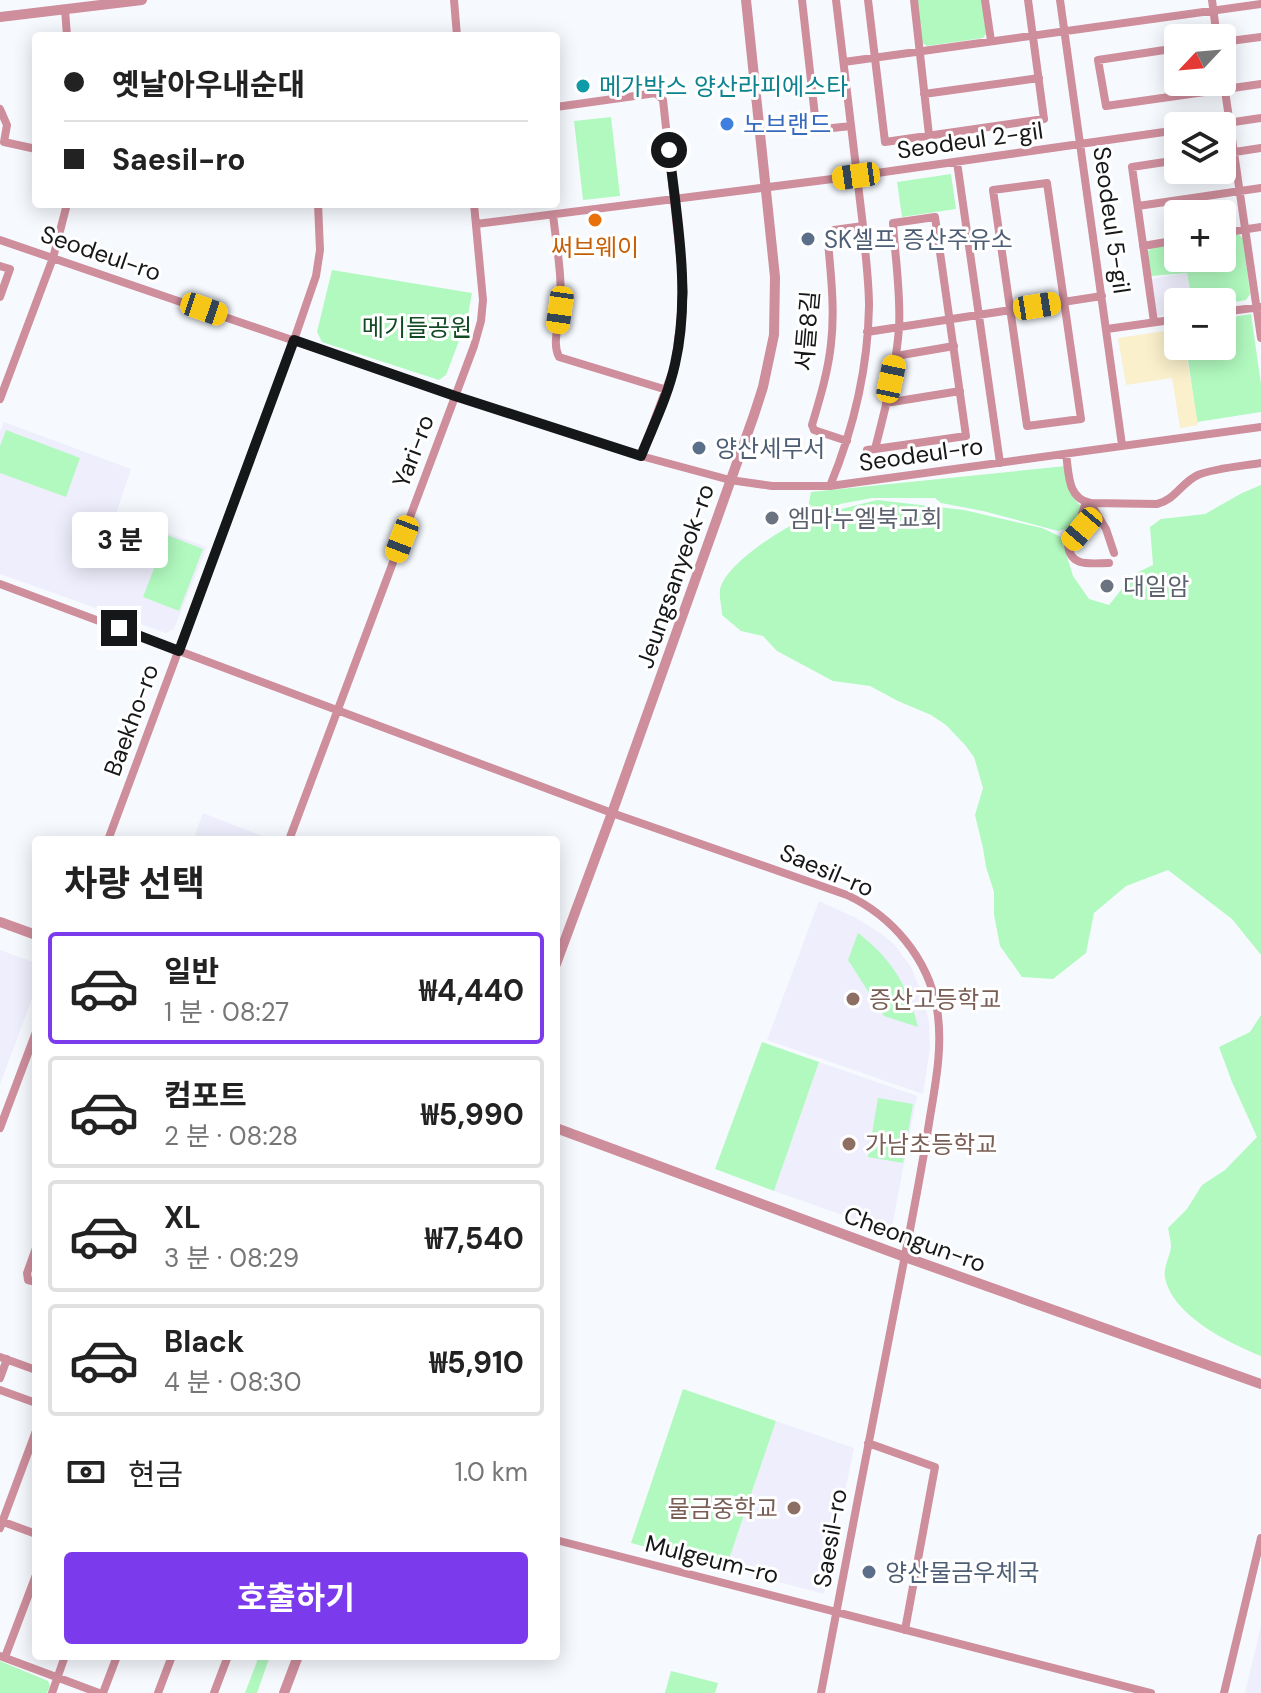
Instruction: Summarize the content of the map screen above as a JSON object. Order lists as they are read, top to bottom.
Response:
{
  "streets": {
    "street": [
      "Seodeul 2-gil",
      "Seodeul 5-gil",
      "Seodeul-ro",
      "서들8길",
      "Yari-ro",
      "Jeungsanyeok-ro",
      "Baekho-ro",
      "Saesil-ro",
      "Cheongun-ro",
      "Mulgeum-ro"
    ]
  },
  "crossings": [
    ["Seodeul 2-gil", "Seodeul 5-gil"],
    ["Seodeul 2-gil", "Yari-ro"],
    ["Seodeul 2-gil", "Jeungsanyeok-ro"],
    ["Seodeul 5-gil", "Seodeul-ro"],
    ["Seodeul-ro", "Yari-ro"],
    ["Seodeul-ro", "Jeungsanyeok-ro"],
    ["Seodeul-ro", "Baekho-ro"],
    ["Yari-ro", "Saesil-ro"],
    ["Jeungsanyeok-ro", "Saesil-ro"],
    ["Baekho-ro", "Saesil-ro"],
    ["Saesil-ro", "Cheongun-ro"],
    ["Saesil-ro", "Mulgeum-ro"]
  ],
  "parks": ["메기들공원"],
  "places": [
    "메가박스 양산라피에스타",
    "노브랜드",
    "써브웨이",
    "SK셀프 증산주유소",
    "양산세무서",
    "엠마누엘북교회",
    "대일암",
    "증산고등학교",
    "가남초등학교",
    "물금중학교",
    "양산물금우체국"
  ],
  "north": "bottom left",
  "page": {
    "map_buttons": ["+", "−"],
    "banner": ["옛날아우내순대", "Saesil-ro"],
    "bubble": "3 분",
    "heading": "차량 선택",
    "list": [
      {
        "name": "일반",
        "note": "1 분 · 08:27",
        "value": "₩4,440"
      },
      {
        "name": "컴포트",
        "note": "2 분 · 08:28",
        "value": "₩5,990"
      },
      {
        "name": "XL",
        "note": "3 분 · 08:29",
        "value": "₩7,540"
      },
      {
        "name": "Black",
        "note": "4 분 · 08:30",
        "value": "₩5,910"
      }
    ],
    "pay": ["현금", "1.0 km"],
    "buttons": "호출하기"
  }
}
